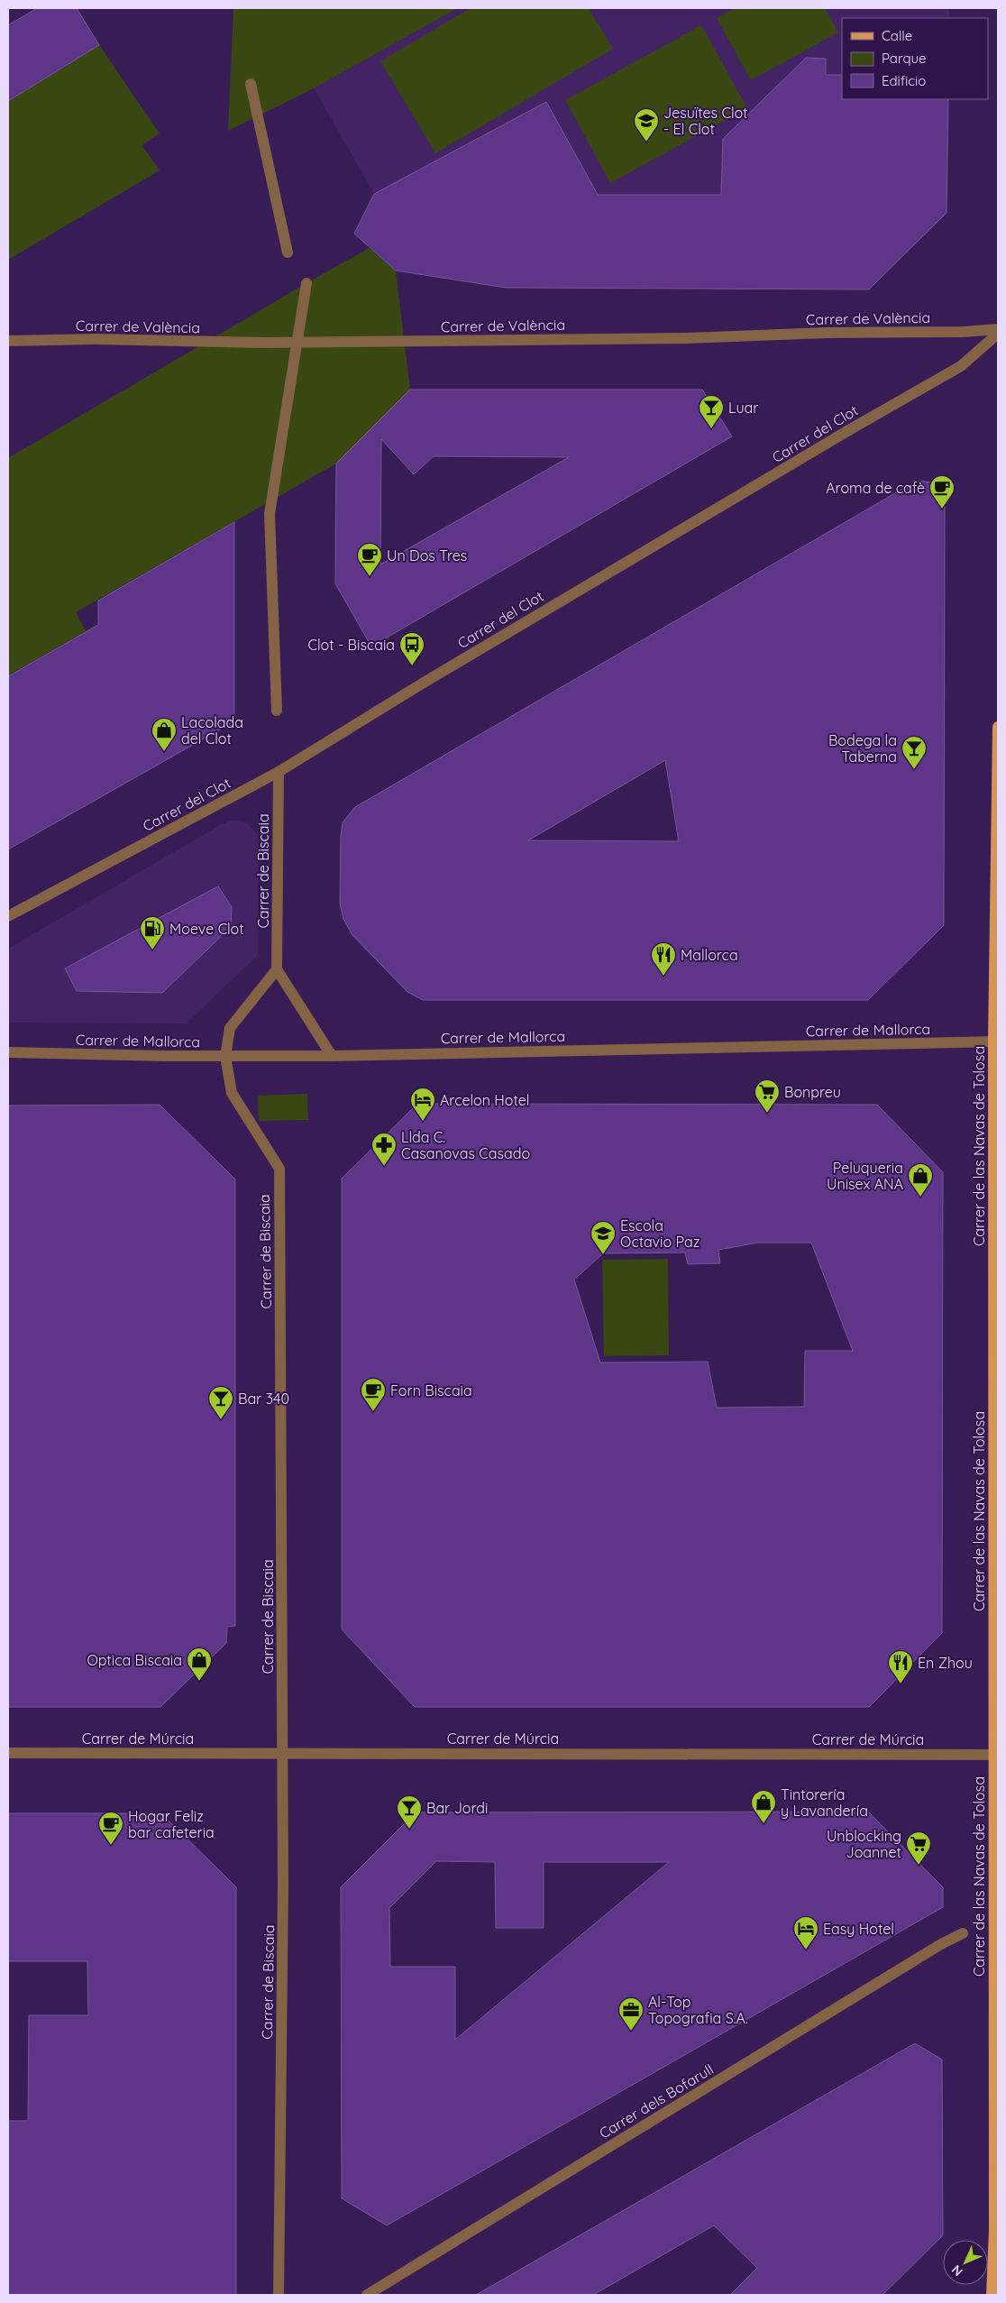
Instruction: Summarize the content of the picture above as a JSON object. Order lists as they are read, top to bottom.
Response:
{
  "streets": {
    "main road": ["Carrer de las Navas de Tolosa"],
    "street": [
      "Carrer de València",
      "Carrer del Clot",
      "Carrer de Biscaia",
      "Carrer de Mallorca",
      "Carrer de Múrcia",
      "Carrer dels Bofarull"
    ]
  },
  "crossings": [
    ["Carrer del Clot", "Carrer de Biscaia"],
    ["Carrer de Biscaia", "Carrer de Mallorca"],
    ["Carrer de Biscaia", "Carrer de Múrcia"],
    ["Carrer de Mallorca", "Carrer de las Navas de Tolosa"],
    ["Carrer de las Navas de Tolosa", "Carrer de Múrcia"]
  ],
  "places": {
    "school or university": ["Jesuïtes Clot - El Clot", "Escola Octavio Paz"],
    "bar": [
      "Luar",
      "Bodega la Taberna",
      "Bar 340",
      "Bar Jordi"
    ],
    "cafe": [
      "Aroma de cafè",
      "Un Dos Tres",
      "Forn Biscaia",
      "Hogar Feliz bar cafeteria"
    ],
    "bus stop": ["Clot - Biscaia"],
    "shop": [
      "Lacolada del Clot",
      "Peluqueria Unisex ANA",
      "Optica Biscaia",
      "Tintorería y Lavandería"
    ],
    "fuel station": ["Moeve Clot"],
    "restaurant": ["Mallorca", "En Zhou"],
    "supermarket": ["Bonpreu", "Unblocking Joannet"],
    "hotel": ["Arcelon Hotel", "Easy Hotel"],
    "pharmacy": ["Llda C. Casanovas Casado"],
    "office": ["Al-Top Topografia S.A."]
  },
  "legend": ["Calle", "Parque", "Edificio"],
  "north": "bottom left"
}
